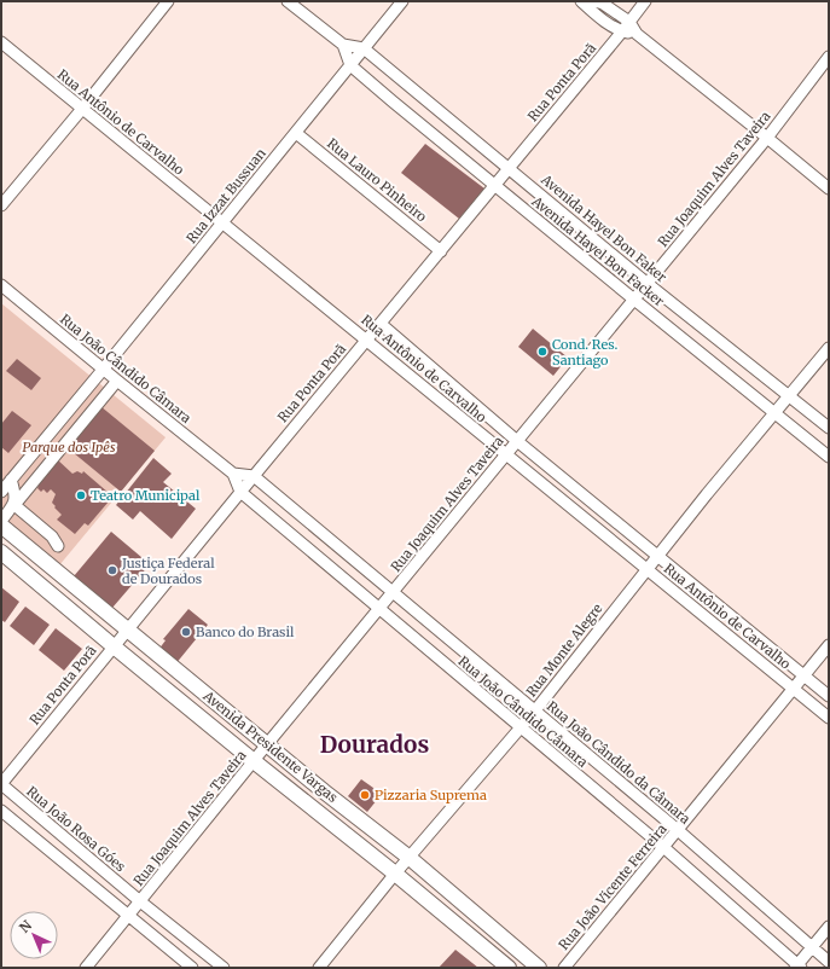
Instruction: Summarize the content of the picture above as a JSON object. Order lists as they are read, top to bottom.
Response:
{
  "streets": {
    "main road": ["Avenida Presidente Vargas"],
    "street": [
      "Rua Ponta Porã",
      "Rua Antônio de Carvalho",
      "Rua Joaquim Alves Taveira",
      "Rua Lauro Pinheiro",
      "Rua Izzat Bussuan",
      "Avenida Hayel Bon Faker",
      "Avenida Hayel Bon Facker",
      "Rua João Cândido Câmara",
      "Rua Monte Alegre",
      "Rua João Cândido da Câmara",
      "Rua João Rosa Góes",
      "Rua João Vicente Ferreira"
    ]
  },
  "crossings": [
    ["Rua Ponta Porã", "Rua Antônio de Carvalho"],
    ["Rua Ponta Porã", "Rua Lauro Pinheiro"],
    ["Rua Ponta Porã", "Avenida Hayel Bon Faker"],
    ["Rua Ponta Porã", "Avenida Hayel Bon Facker"],
    ["Rua Ponta Porã", "Rua João Cândido Câmara"],
    ["Rua Ponta Porã", "Avenida Presidente Vargas"],
    ["Rua Ponta Porã", "Rua João Cândido da Câmara"],
    ["Rua Ponta Porã", "Rua João Rosa Góes"],
    ["Rua Antônio de Carvalho", "Rua Joaquim Alves Taveira"],
    ["Rua Antônio de Carvalho", "Rua Izzat Bussuan"],
    ["Rua Antônio de Carvalho", "Rua Monte Alegre"],
    ["Rua Antônio de Carvalho", "Rua João Vicente Ferreira"],
    ["Rua Joaquim Alves Taveira", "Avenida Hayel Bon Faker"],
    ["Rua Joaquim Alves Taveira", "Avenida Hayel Bon Facker"],
    ["Rua Joaquim Alves Taveira", "Rua João Cândido Câmara"],
    ["Rua Joaquim Alves Taveira", "Avenida Presidente Vargas"],
    ["Rua Joaquim Alves Taveira", "Rua João Cândido da Câmara"],
    ["Rua Joaquim Alves Taveira", "Rua João Rosa Góes"],
    ["Rua Lauro Pinheiro", "Rua Izzat Bussuan"],
    ["Rua Izzat Bussuan", "Avenida Hayel Bon Faker"],
    ["Rua Izzat Bussuan", "Avenida Hayel Bon Facker"],
    ["Rua Izzat Bussuan", "Rua João Cândido Câmara"],
    ["Avenida Hayel Bon Faker", "Rua Monte Alegre"],
    ["Avenida Hayel Bon Facker", "Rua Monte Alegre"],
    ["Rua João Cândido Câmara", "Rua Monte Alegre"],
    ["Rua João Cândido Câmara", "Rua João Vicente Ferreira"],
    ["Rua Monte Alegre", "Avenida Presidente Vargas"],
    ["Rua Monte Alegre", "Rua João Cândido da Câmara"],
    ["Rua João Cândido da Câmara", "Rua João Vicente Ferreira"]
  ],
  "districts": ["Dourados"],
  "parks": ["Parque dos Ipês"],
  "places": [
    "Cond. Res. Santiago",
    "Teatro Municipal",
    "Justiça Federal de Dourados",
    "Banco do Brasil",
    "Pizzaria Suprema"
  ],
  "north": "top left"
}
